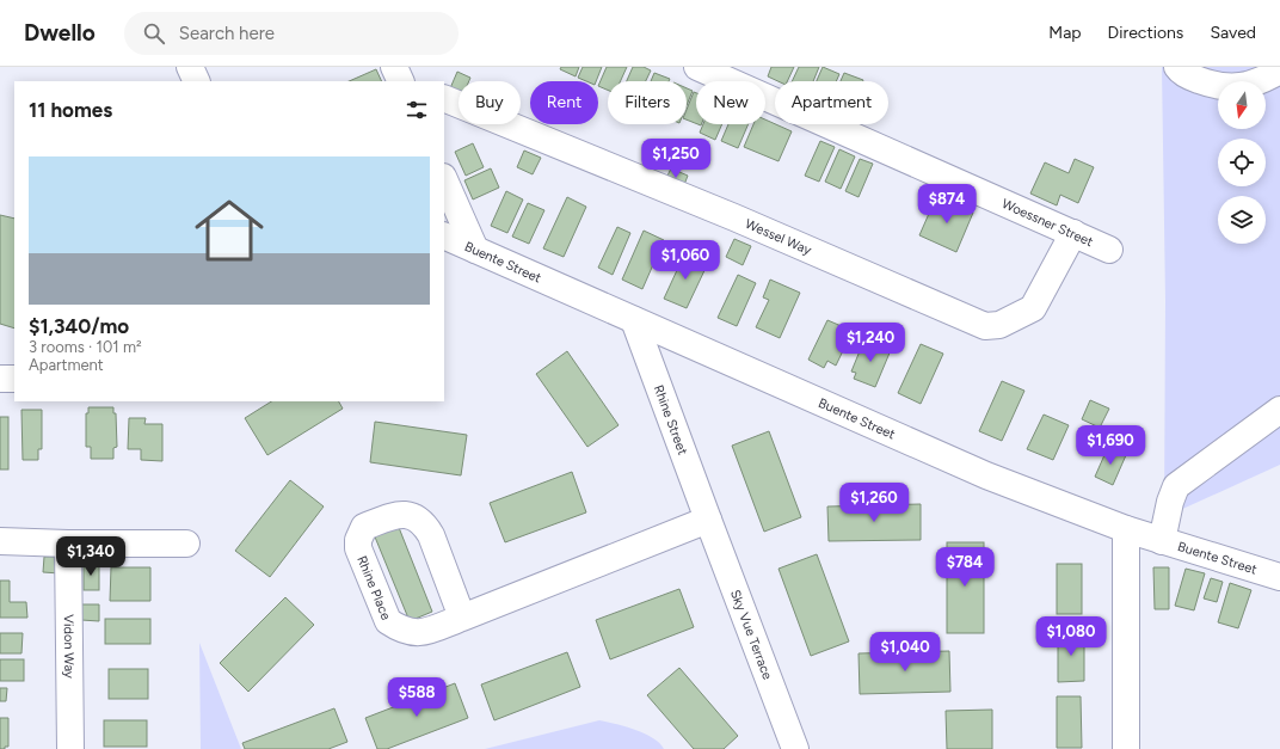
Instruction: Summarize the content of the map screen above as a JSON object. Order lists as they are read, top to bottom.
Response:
{
  "streets": {
    "street": [
      "Woessner Street",
      "Wessel Way",
      "Buente Street",
      "Rhine Street",
      "Rhine Place",
      "Sky Vue Terrace",
      "Vidon Way"
    ]
  },
  "crossings": [
    ["Woessner Street", "Wessel Way"],
    ["Buente Street", "Rhine Street"],
    ["Rhine Street", "Rhine Place"],
    ["Rhine Street", "Sky Vue Terrace"],
    ["Rhine Place", "Sky Vue Terrace"]
  ],
  "north": "bottom",
  "page": {
    "header": "Dwello",
    "search": "Search here",
    "nav": ["Map", "Directions", "Saved"],
    "chip": [
      "Buy",
      "Rent",
      "Filters",
      "New",
      "Apartment"
    ],
    "heading": "11 homes",
    "price": [
      "$1,250",
      "$874",
      "$1,060",
      "$1,240",
      "$1,690",
      "$1,260",
      "$1,340",
      "$784",
      "$1,080",
      "$1,040",
      "$588"
    ],
    "list": [
      {
        "name": "$1,340/mo",
        "note": "3 rooms · 101 m² · Apartment"
      }
    ]
  }
}
